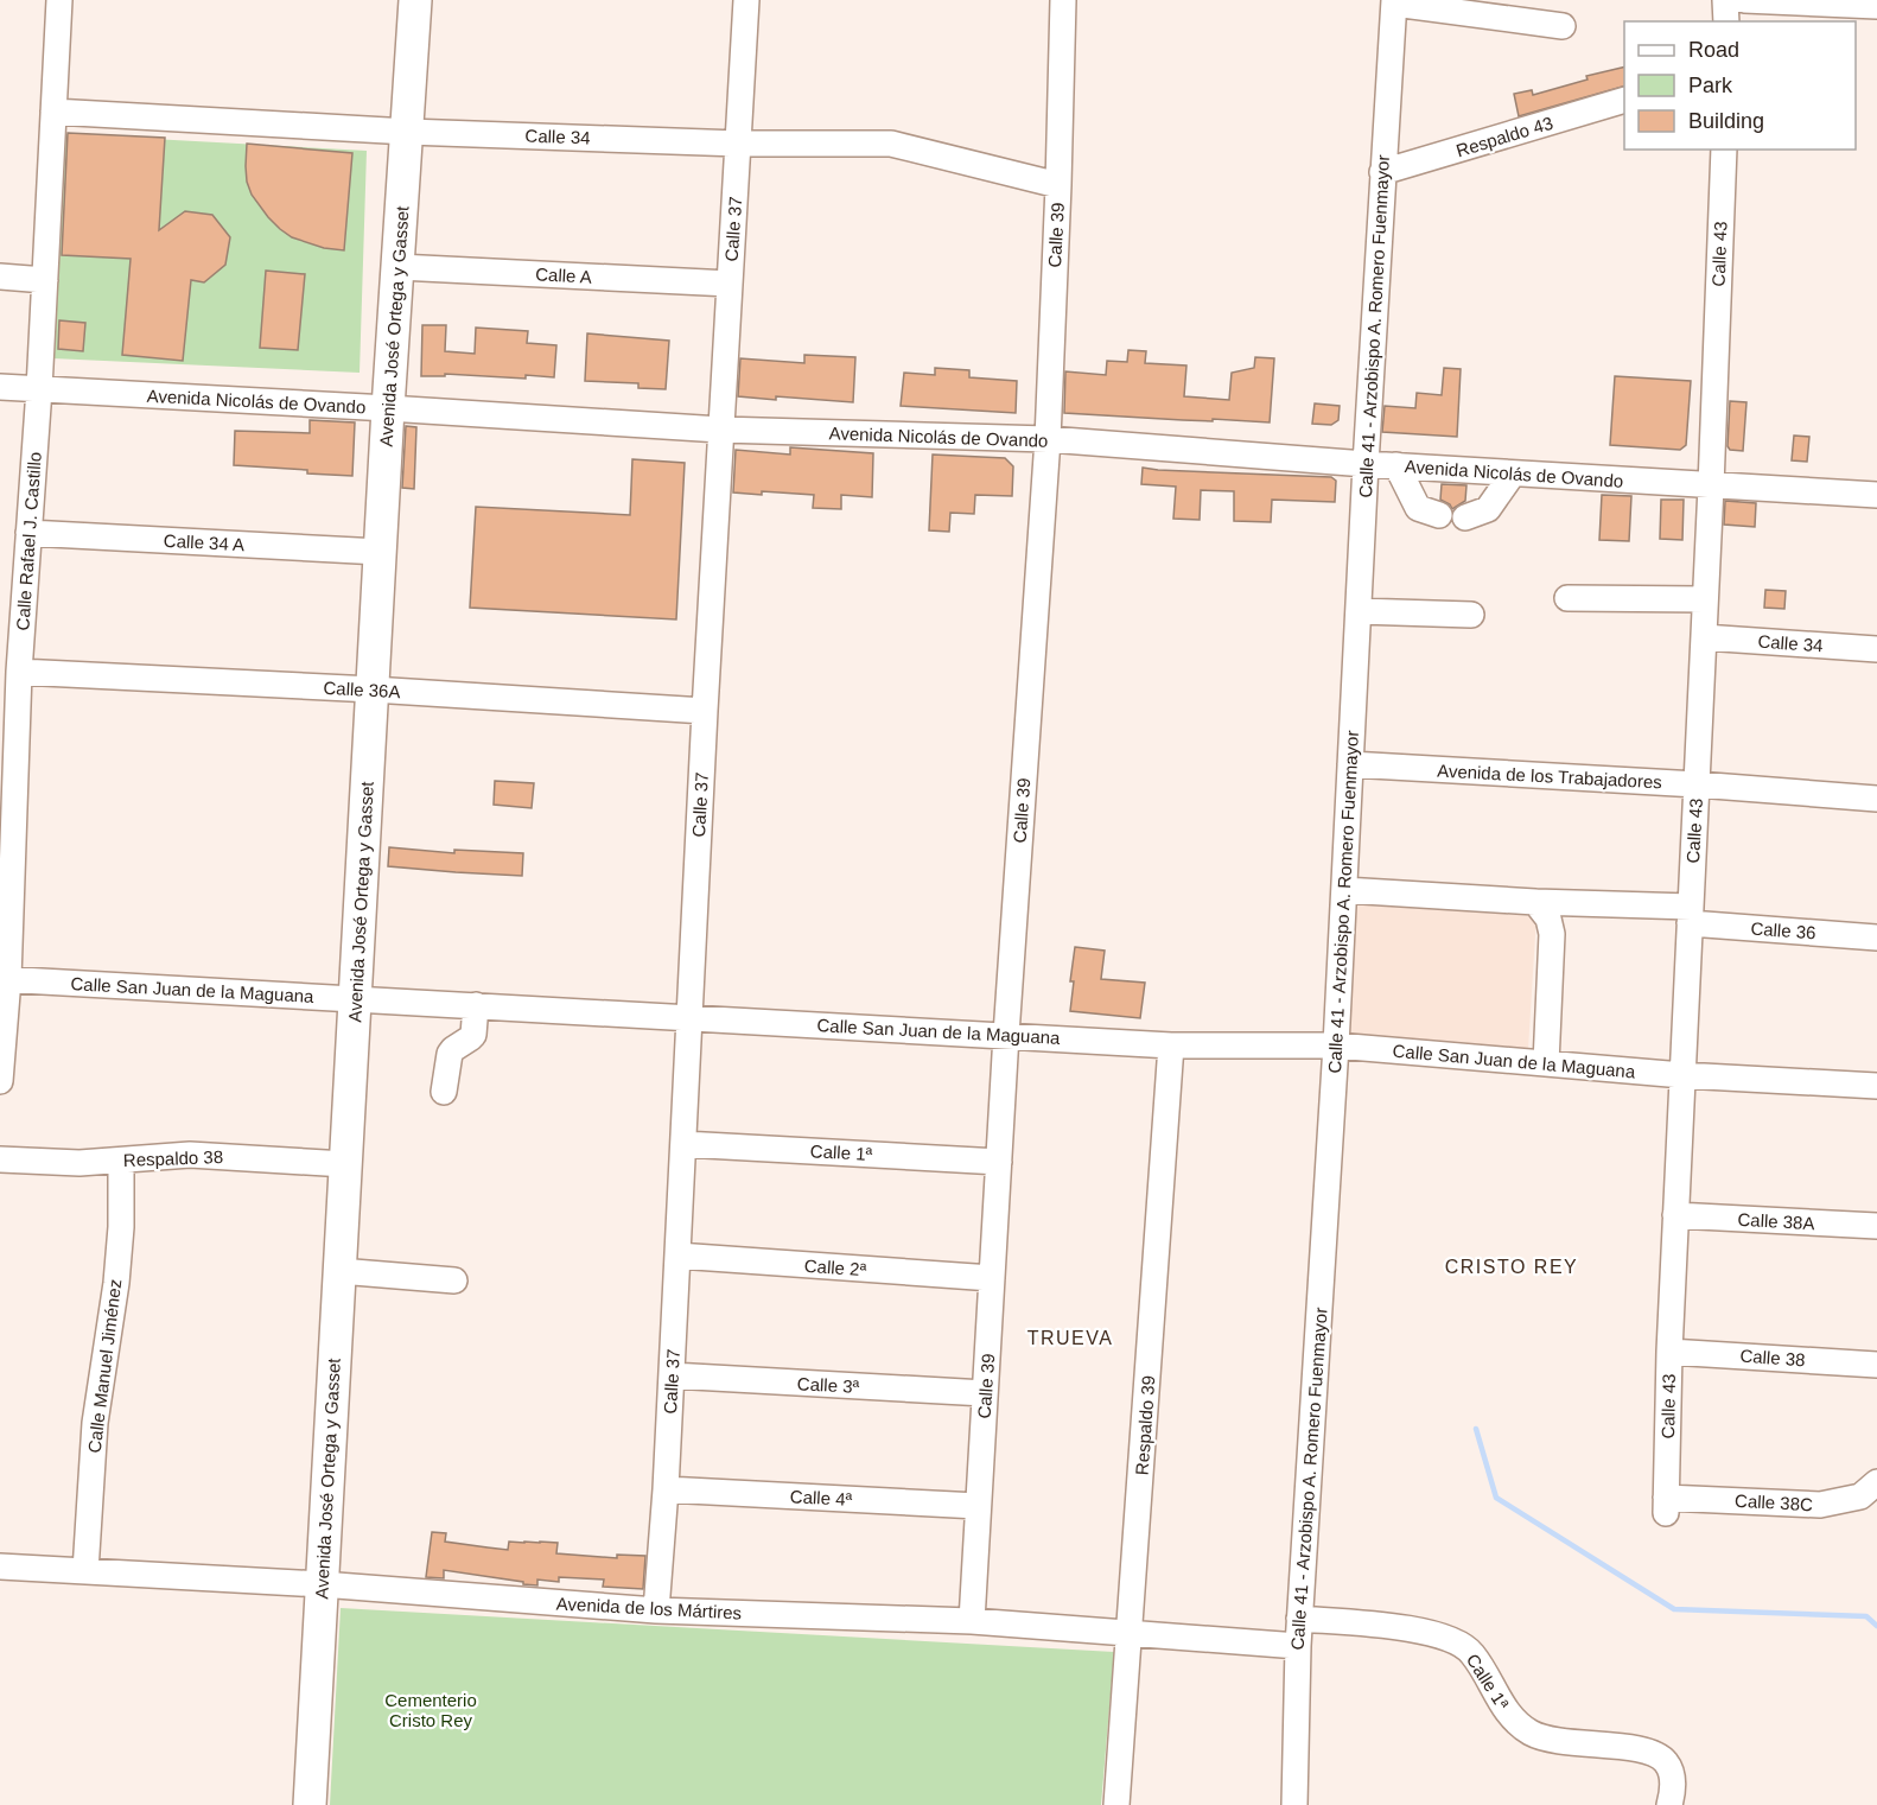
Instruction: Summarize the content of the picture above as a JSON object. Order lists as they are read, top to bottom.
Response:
{
  "streets": {
    "main road": ["Avenida José Ortega y Gasset"],
    "street": [
      "Calle 34",
      "Respaldo 43",
      "Calle 37",
      "Calle 39",
      "Calle 43",
      "Calle A",
      "Calle 41 - Arzobispo A. Romero Fuenmayor",
      "Avenida Nicolás de Ovando",
      "Calle Rafael J. Castillo",
      "Calle 34 A",
      "Calle 36A",
      "Avenida de los Trabajadores",
      "Calle 36",
      "Calle San Juan de la Maguana",
      "Calle 1ª",
      "Respaldo 38",
      "Calle 38A",
      "Calle 2ª",
      "Calle 38",
      "Calle Manuel Jiménez",
      "Calle 3ª",
      "Respaldo 39",
      "Calle 4ª",
      "Calle 38C",
      "Avenida de los Mártires"
    ]
  },
  "crossings": [
    ["Calle 34", "Calle 37"],
    ["Calle 34", "Calle 39"],
    ["Calle 34", "Calle 43"],
    ["Calle 34", "Avenida José Ortega y Gasset"],
    ["Calle 34", "Calle Rafael J. Castillo"],
    ["Respaldo 43", "Calle 41 - Arzobispo A. Romero Fuenmayor"],
    ["Calle 37", "Calle A"],
    ["Calle 37", "Avenida Nicolás de Ovando"],
    ["Calle 37", "Calle 36A"],
    ["Calle 37", "Calle San Juan de la Maguana"],
    ["Calle 37", "Calle 1ª"],
    ["Calle 37", "Calle 2ª"],
    ["Calle 37", "Calle 3ª"],
    ["Calle 37", "Calle 4ª"],
    ["Calle 37", "Avenida de los Mártires"],
    ["Calle 39", "Avenida Nicolás de Ovando"],
    ["Calle 39", "Calle San Juan de la Maguana"],
    ["Calle 39", "Calle 1ª"],
    ["Calle 39", "Calle 2ª"],
    ["Calle 39", "Calle 3ª"],
    ["Calle 39", "Calle 4ª"],
    ["Calle 39", "Avenida de los Mártires"],
    ["Calle 43", "Avenida Nicolás de Ovando"],
    ["Calle 43", "Avenida de los Trabajadores"],
    ["Calle 43", "Calle 36"],
    ["Calle 43", "Calle San Juan de la Maguana"],
    ["Calle 43", "Calle 38A"],
    ["Calle 43", "Calle 38"],
    ["Calle 43", "Calle 38C"],
    ["Calle A", "Avenida José Ortega y Gasset"],
    ["Avenida José Ortega y Gasset", "Avenida Nicolás de Ovando"],
    ["Avenida José Ortega y Gasset", "Calle 34 A"],
    ["Avenida José Ortega y Gasset", "Calle 36A"],
    ["Avenida José Ortega y Gasset", "Calle San Juan de la Maguana"],
    ["Avenida José Ortega y Gasset", "Respaldo 38"],
    ["Avenida José Ortega y Gasset", "Avenida de los Mártires"],
    ["Calle 41 - Arzobispo A. Romero Fuenmayor", "Avenida Nicolás de Ovando"],
    ["Calle 41 - Arzobispo A. Romero Fuenmayor", "Avenida de los Trabajadores"],
    ["Calle 41 - Arzobispo A. Romero Fuenmayor", "Calle 36"],
    ["Calle 41 - Arzobispo A. Romero Fuenmayor", "Calle San Juan de la Maguana"],
    ["Calle 41 - Arzobispo A. Romero Fuenmayor", "Calle 1ª"],
    ["Calle 41 - Arzobispo A. Romero Fuenmayor", "Avenida de los Mártires"],
    ["Avenida Nicolás de Ovando", "Calle Rafael J. Castillo"],
    ["Calle Rafael J. Castillo", "Calle 34 A"],
    ["Calle Rafael J. Castillo", "Calle 36A"],
    ["Calle Rafael J. Castillo", "Calle San Juan de la Maguana"],
    ["Calle San Juan de la Maguana", "Respaldo 39"],
    ["Respaldo 38", "Calle Manuel Jiménez"],
    ["Calle Manuel Jiménez", "Avenida de los Mártires"],
    ["Respaldo 39", "Avenida de los Mártires"]
  ],
  "districts": ["CRISTO REY", "TRUEVA"],
  "parks": ["Cementerio Cristo Rey"],
  "legend": ["Road", "Park", "Building"]
}
